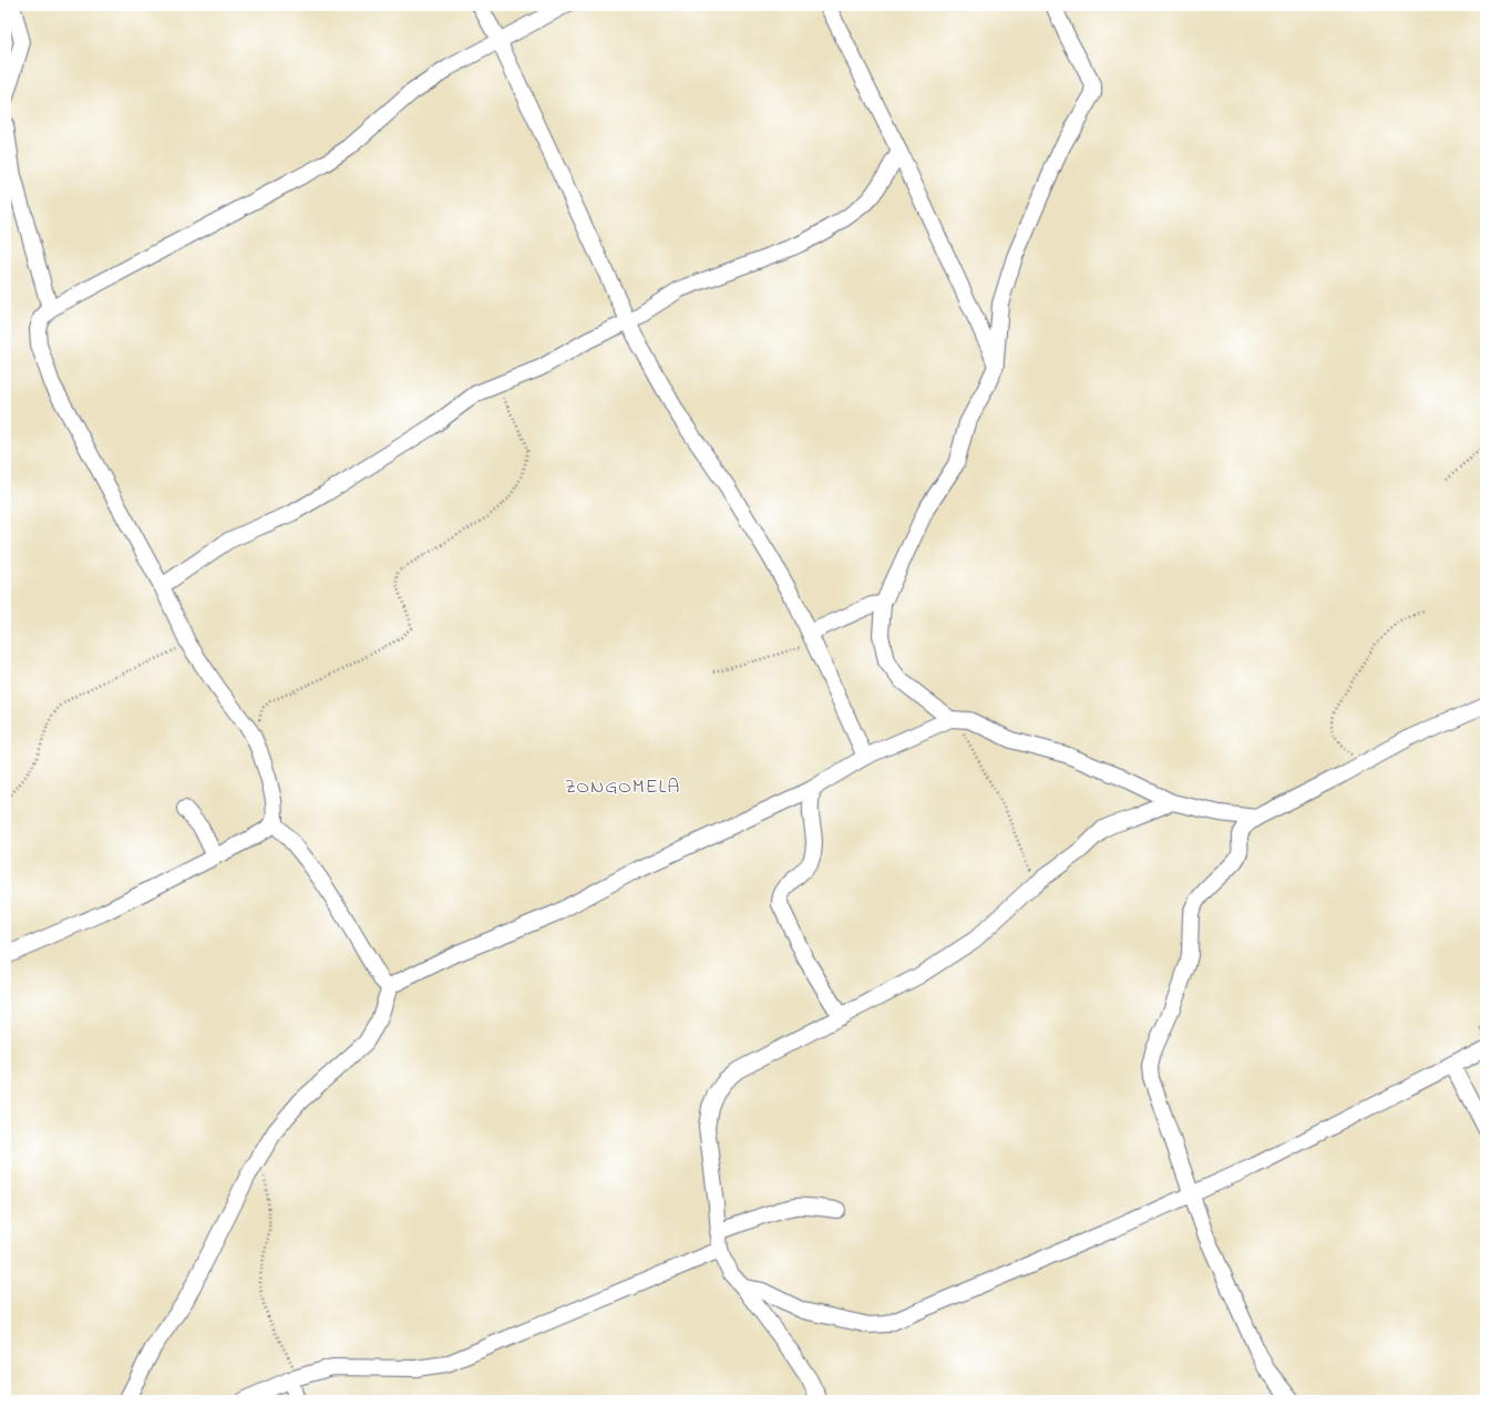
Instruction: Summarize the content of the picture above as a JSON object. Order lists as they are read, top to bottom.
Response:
{
  "districts": ["ZONGOMELA"]
}
